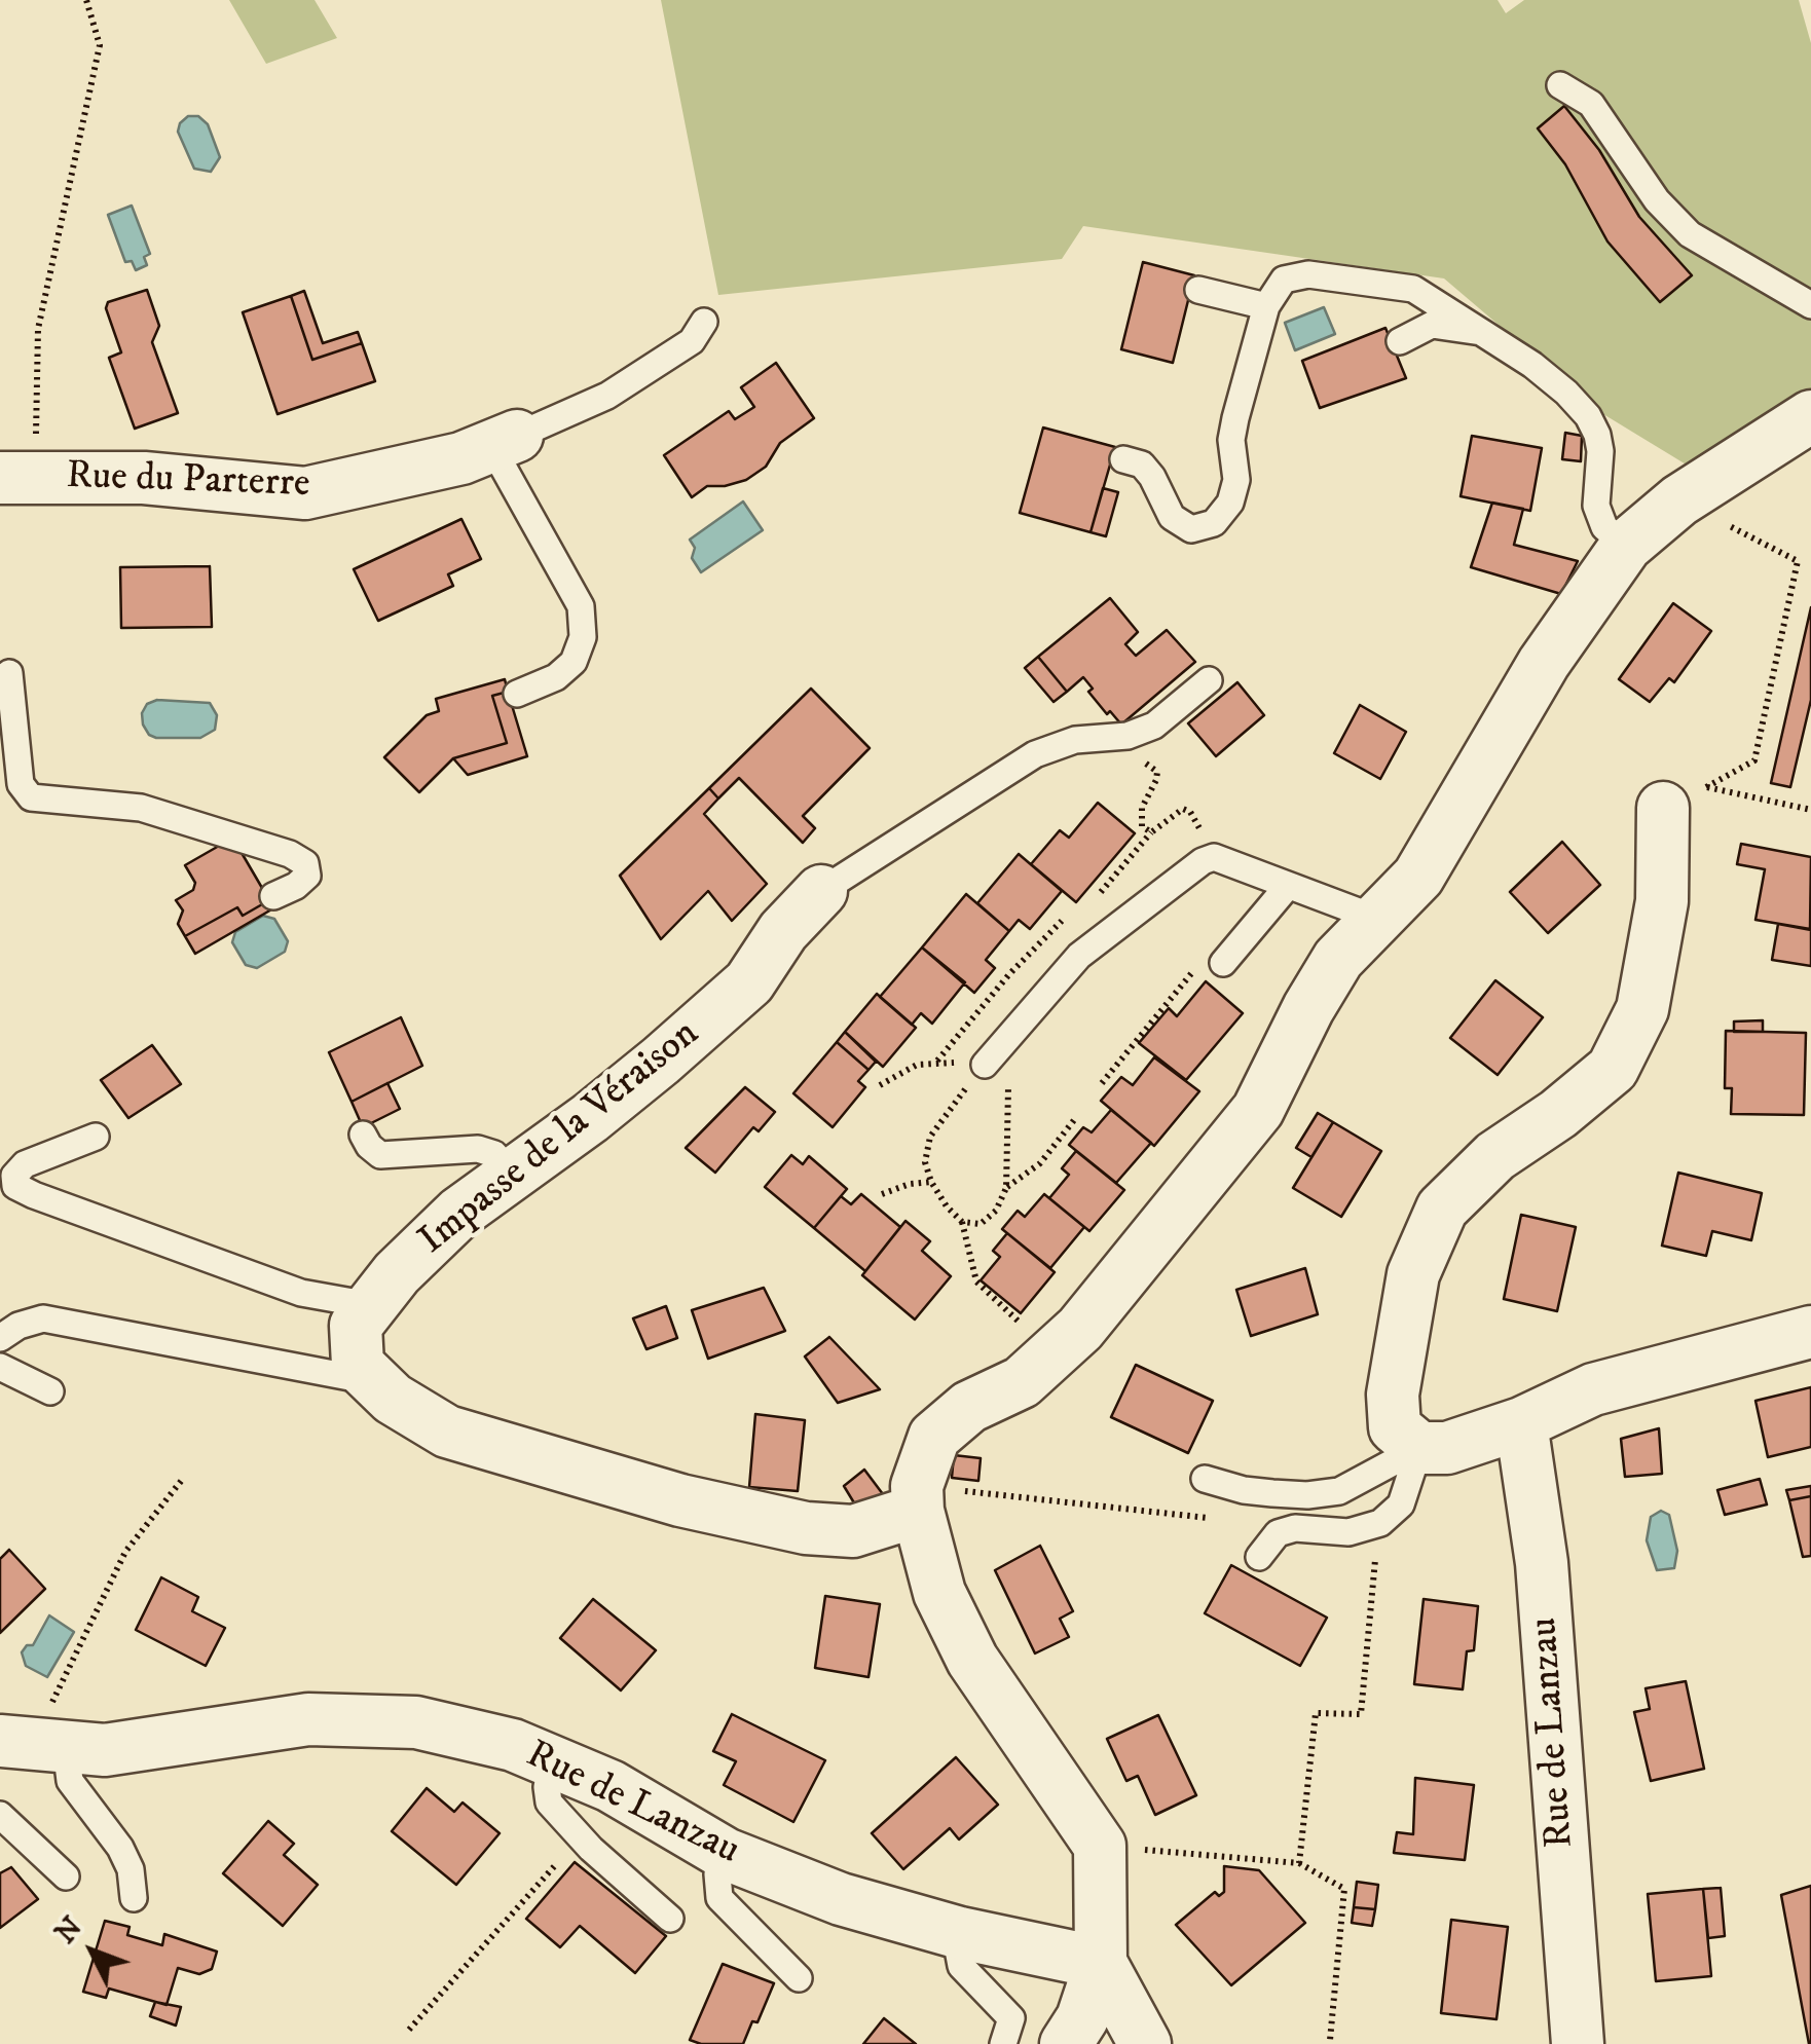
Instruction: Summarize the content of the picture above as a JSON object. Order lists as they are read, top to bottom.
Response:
{
  "streets": {
    "street": ["Rue du Parterre", "Impasse de la Véraison", "Rue de Lanzau"]
  },
  "north": "top left"
}
